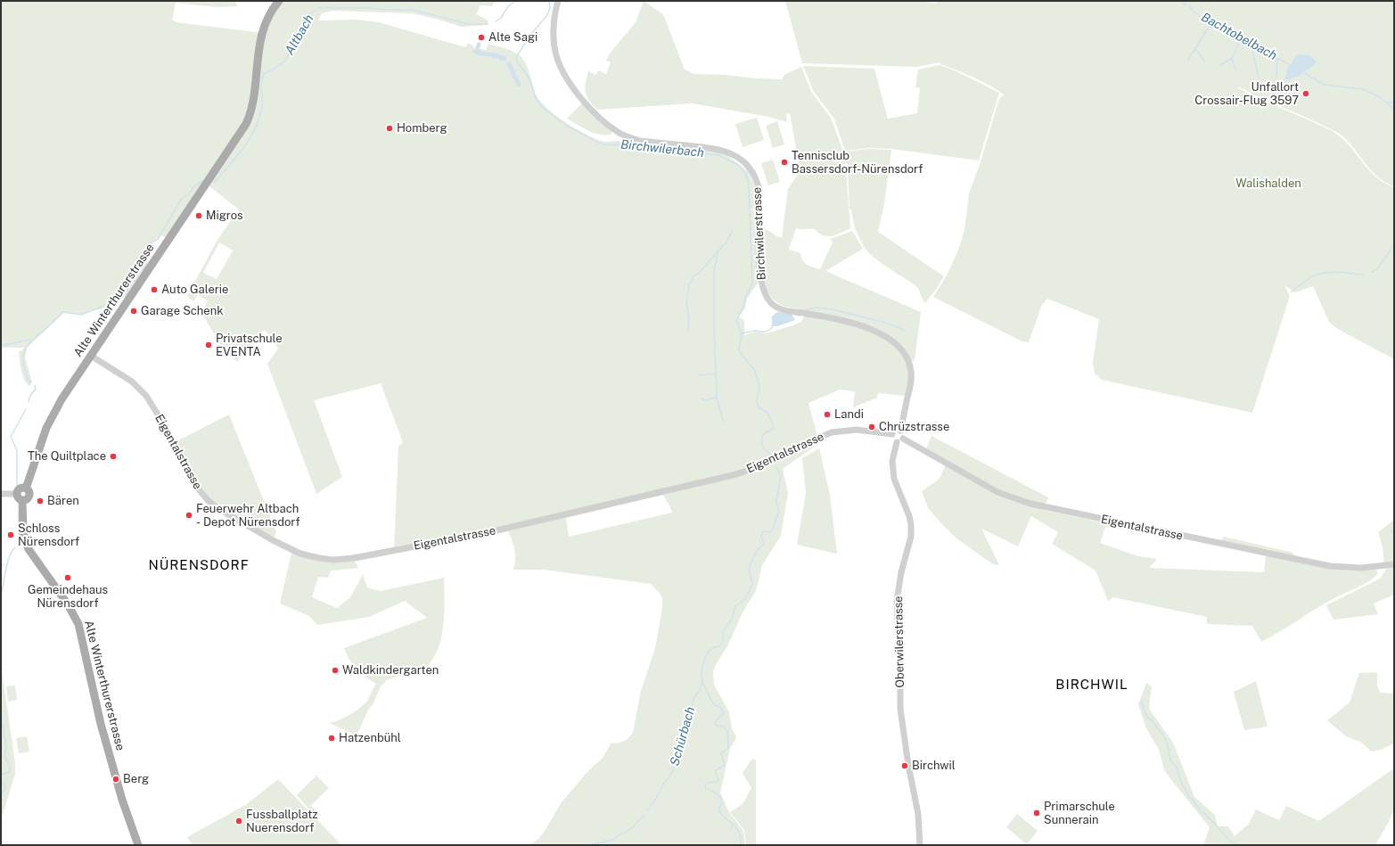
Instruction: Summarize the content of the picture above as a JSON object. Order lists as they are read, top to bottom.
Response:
{
  "streets": {
    "main road": ["Alte Winterthurerstrasse"],
    "street": ["Birchwilerstrasse", "Eigentalstrasse", "Oberwilerstrasse"]
  },
  "crossings": [
    ["Birchwilerstrasse", "Eigentalstrasse"],
    ["Birchwilerstrasse", "Oberwilerstrasse"],
    ["Alte Winterthurerstrasse", "Eigentalstrasse"],
    ["Eigentalstrasse", "Oberwilerstrasse"]
  ],
  "districts": ["NÜRENSDORF", "BIRCHWIL"],
  "water": [
    "Altbach",
    "Bachtobelbach",
    "Birchwilerbach",
    "Schürbach"
  ],
  "parks": ["Walishalden"],
  "places": [
    "Alte Sagi",
    "Unfallort Crossair-Flug 3597",
    "Homberg",
    "Tennisclub Bassersdorf-Nürensdorf",
    "Migros",
    "Auto Galerie",
    "Garage Schenk",
    "Privatschule EVENTA",
    "Landi",
    "Chrüzstrasse",
    "The Quiltplace",
    "Bären",
    "Feuerwehr Altbach - Depot Nürensdorf",
    "Schloss Nürensdorf",
    "Gemeindehaus Nürensdorf",
    "Waldkindergarten",
    "Hatzenbühl",
    "Birchwil",
    "Berg",
    "Primarschule Sunnerain",
    "Fussballplatz Nuerensdorf"
  ]
}
